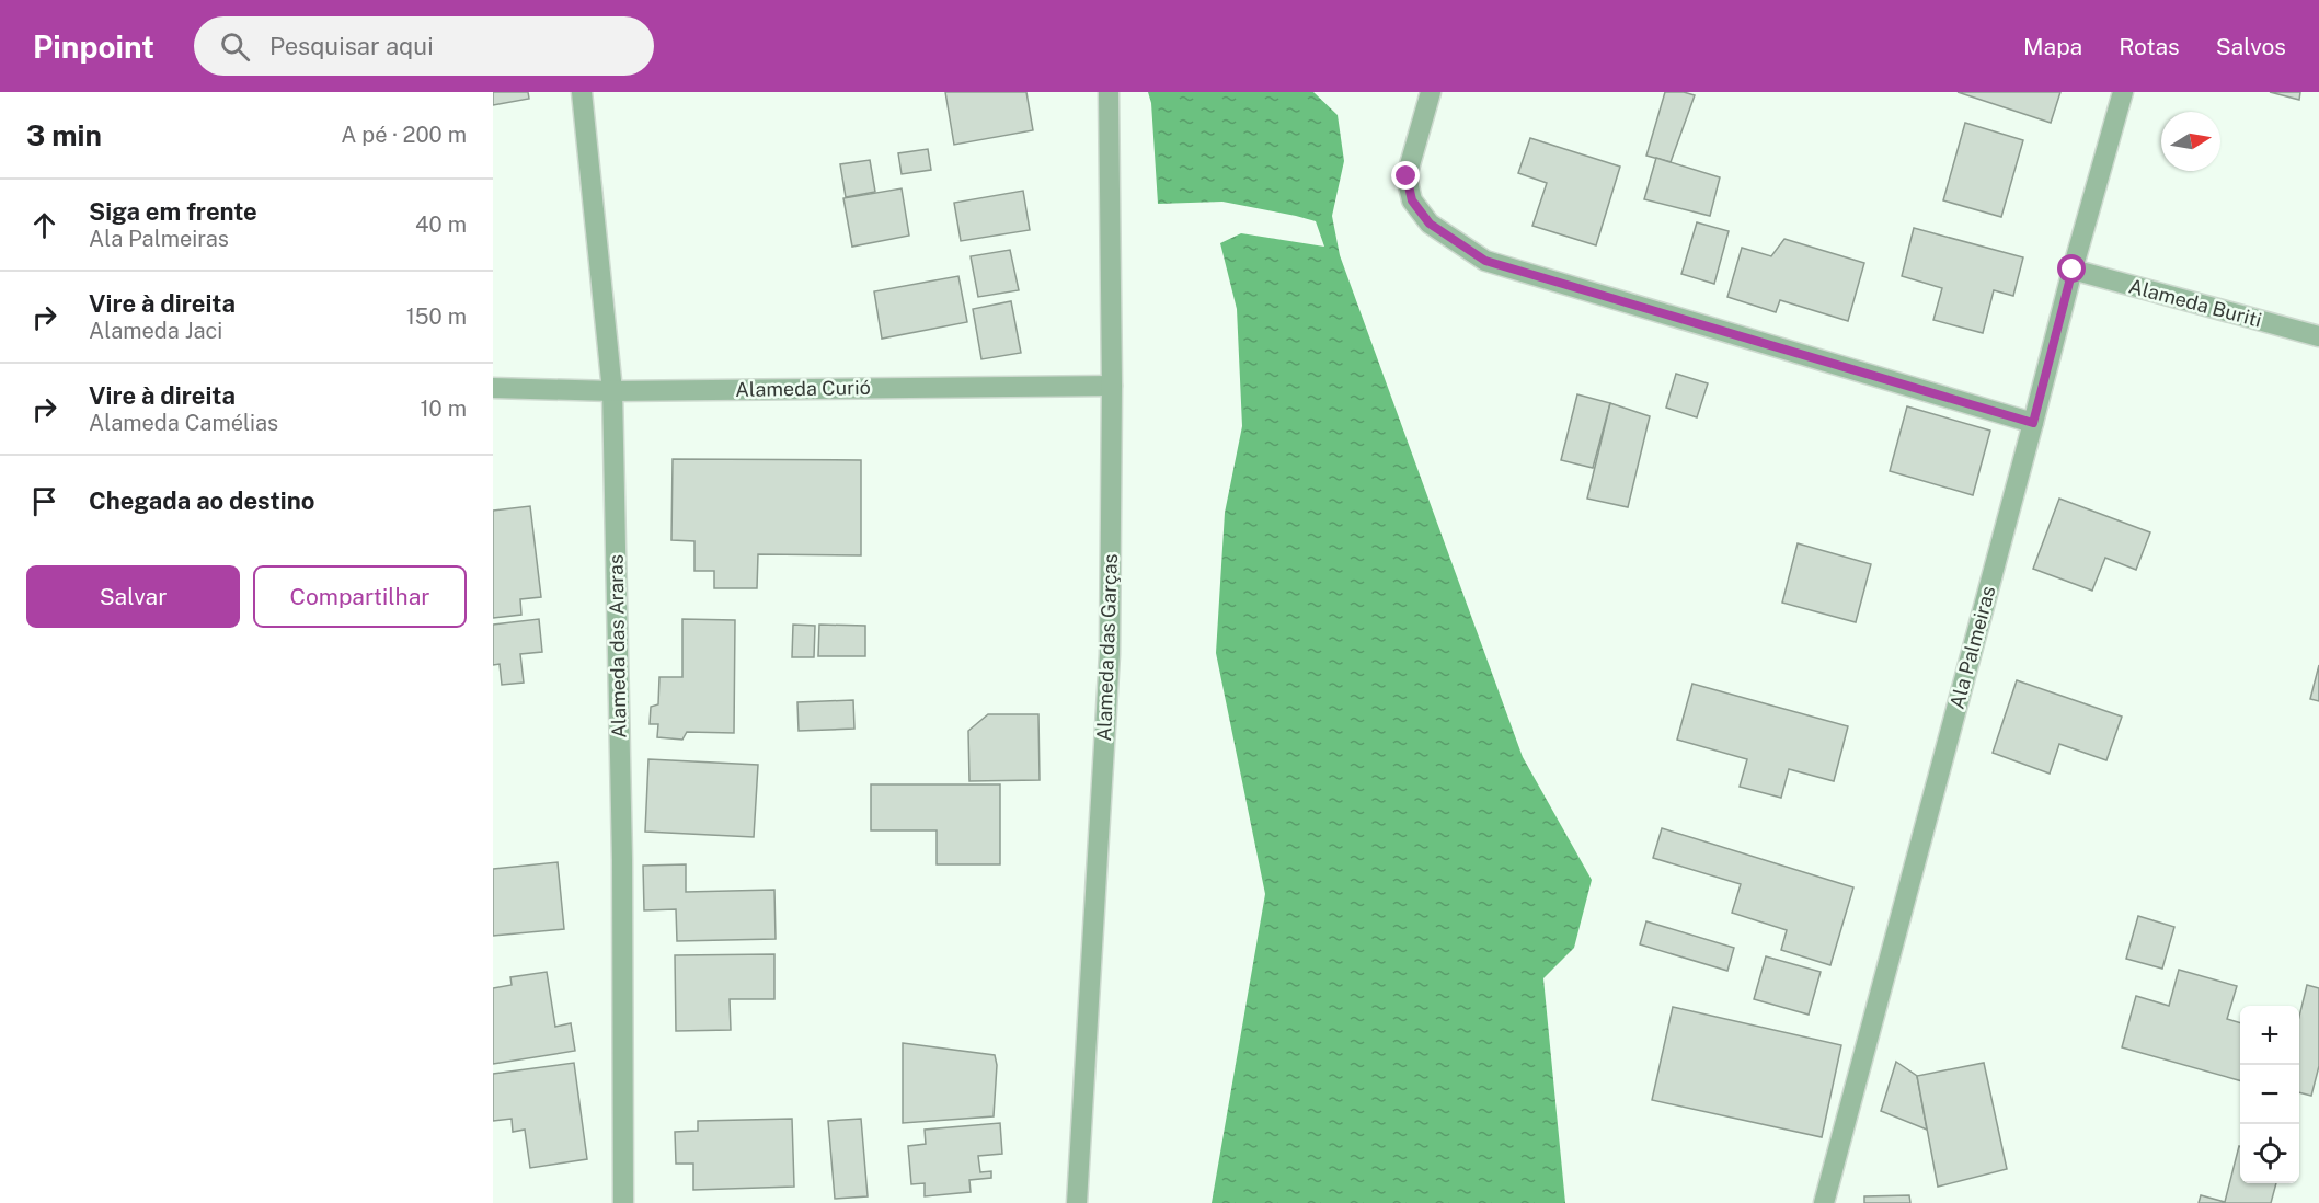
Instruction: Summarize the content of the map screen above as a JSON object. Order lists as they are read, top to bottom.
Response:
{
  "streets": {
    "street": [
      "Alameda Buriti",
      "Alameda Curió",
      "Alameda das Araras",
      "Alameda das Garças",
      "Ala Palmeiras"
    ]
  },
  "crossings": [
    ["Alameda Buriti", "Ala Palmeiras"],
    ["Alameda Curió", "Alameda das Araras"],
    ["Alameda Curió", "Alameda das Garças"]
  ],
  "north": "right",
  "page": {
    "header": "Pinpoint",
    "search": "Pesquisar aqui",
    "nav": ["Mapa", "Rotas", "Salvos"],
    "heading": ["3 min", "A pé · 200 m"],
    "list": [
      ["Siga em frente", "Ala Palmeiras", "40 m"],
      ["Vire à direita", "Alameda Jaci", "150 m"],
      ["Vire à direita", "Alameda Camélias", "10 m"],
      "Chegada ao destino"
    ],
    "buttons": ["Salvar", "Compartilhar"],
    "map_buttons": ["+", "−"]
  }
}
